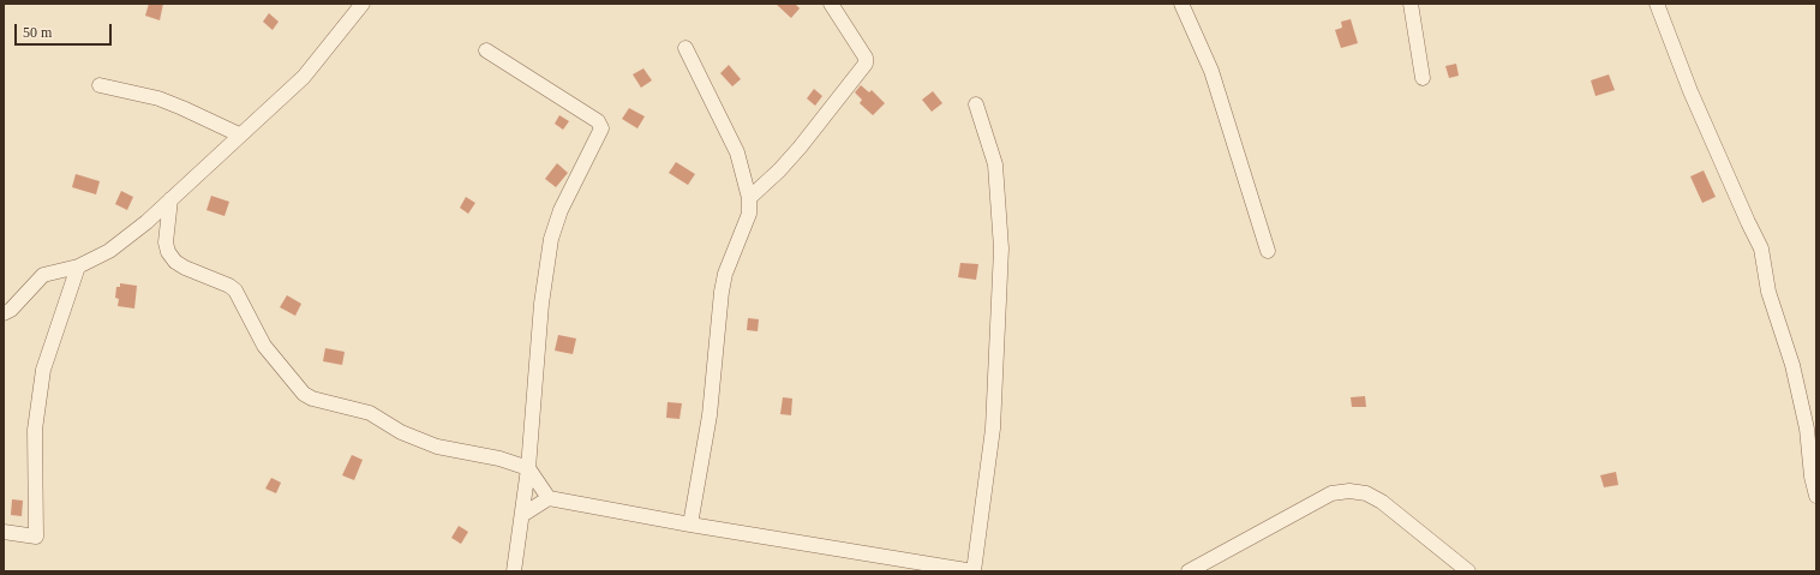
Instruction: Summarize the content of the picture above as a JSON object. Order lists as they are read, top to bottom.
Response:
{
  "scale_bar": "50 m"
}
